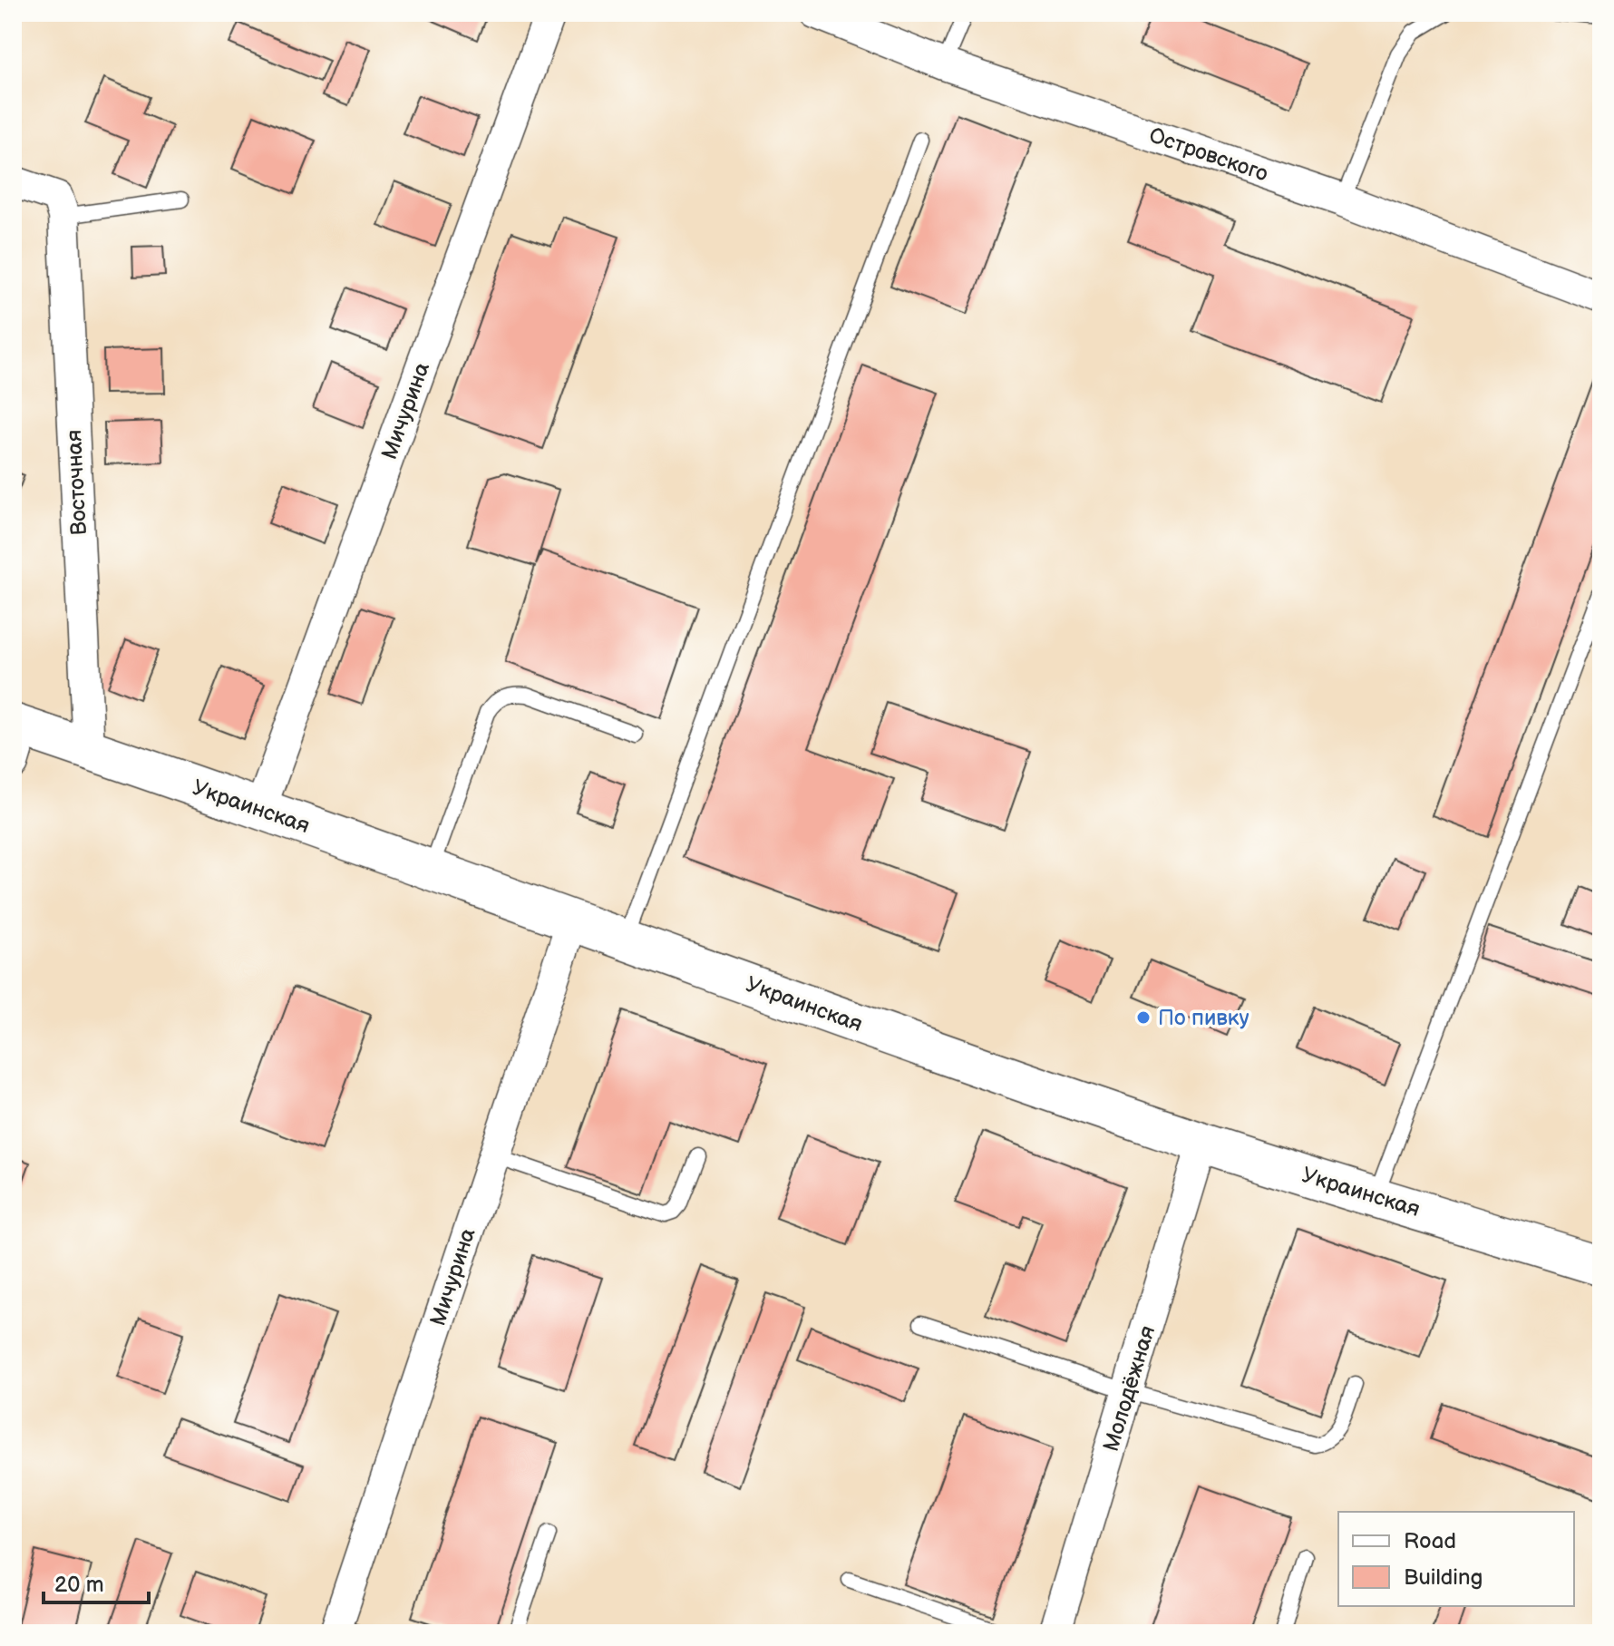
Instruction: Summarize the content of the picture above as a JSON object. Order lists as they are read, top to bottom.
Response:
{
  "streets": {
    "street": [
      "Островского",
      "Мичурина",
      "Восточная",
      "Украинская",
      "Молодёжная"
    ]
  },
  "crossings": [
    ["Мичурина", "Украинская"],
    ["Восточная", "Украинская"],
    ["Украинская", "Молодёжная"]
  ],
  "places": ["По пивку"],
  "legend": ["Road", "Building"],
  "scale_bar": "20 m"
}
